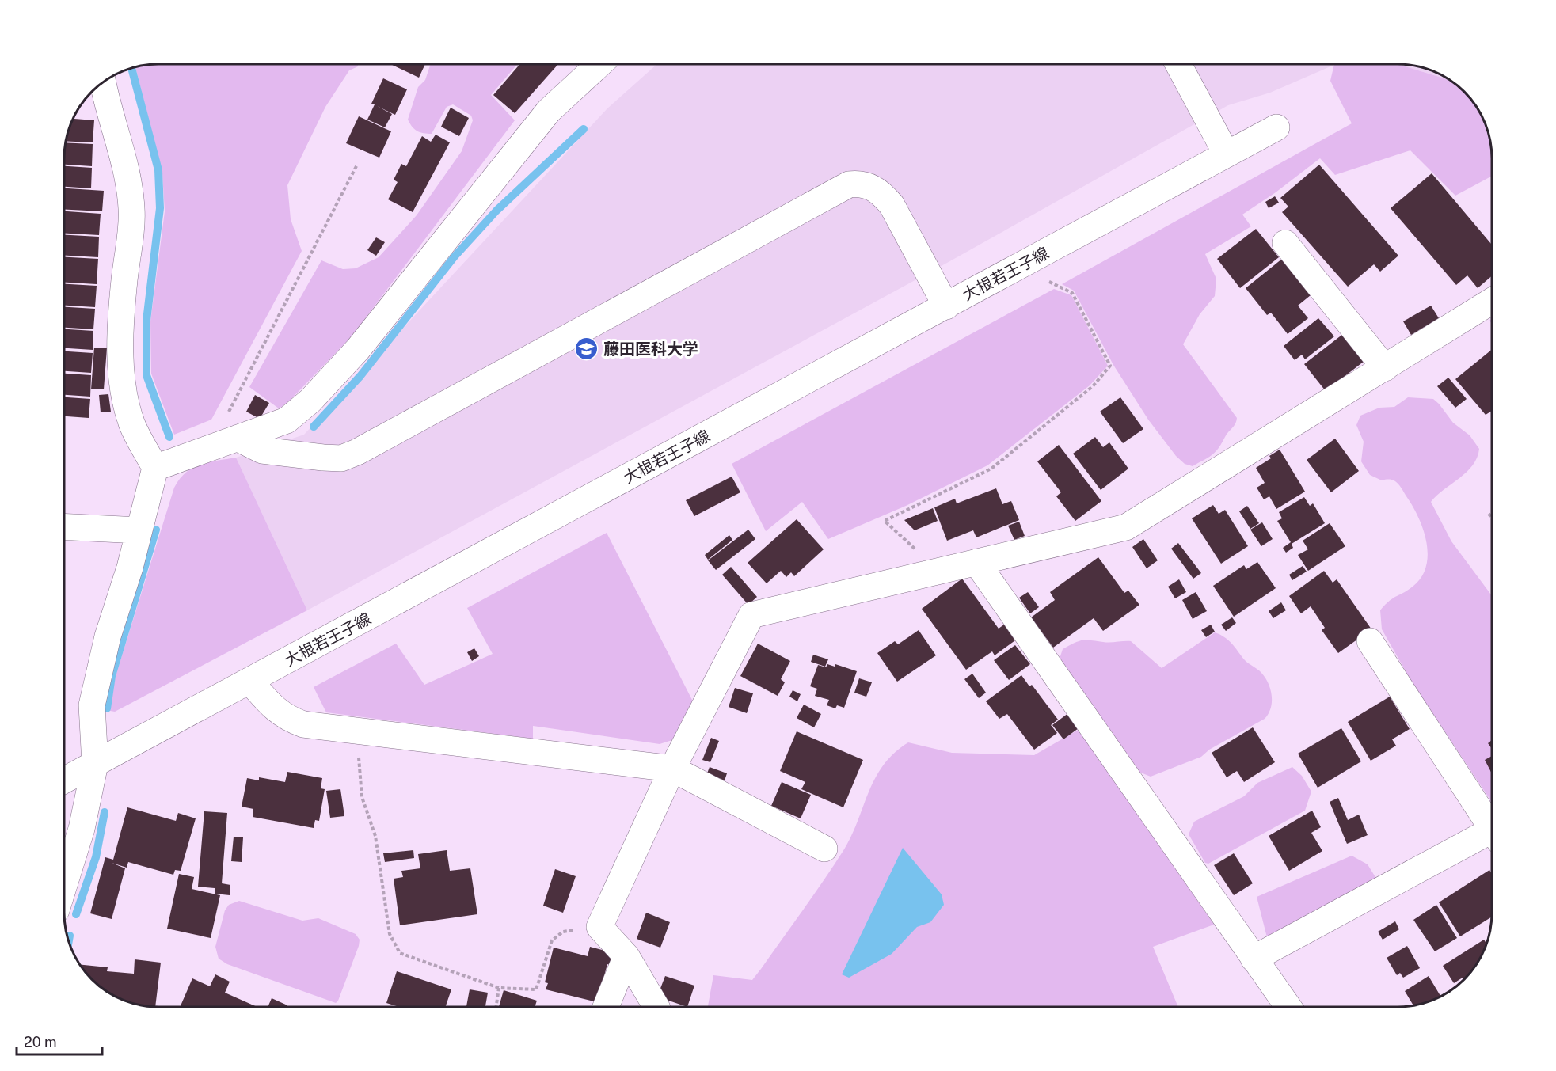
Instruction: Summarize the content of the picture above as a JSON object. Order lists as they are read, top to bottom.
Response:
{
  "streets": {
    "street": ["大根若王子線"]
  },
  "places": {
    "school or university": ["藤田医科大学"]
  },
  "scale_bar": "20 m"
}
